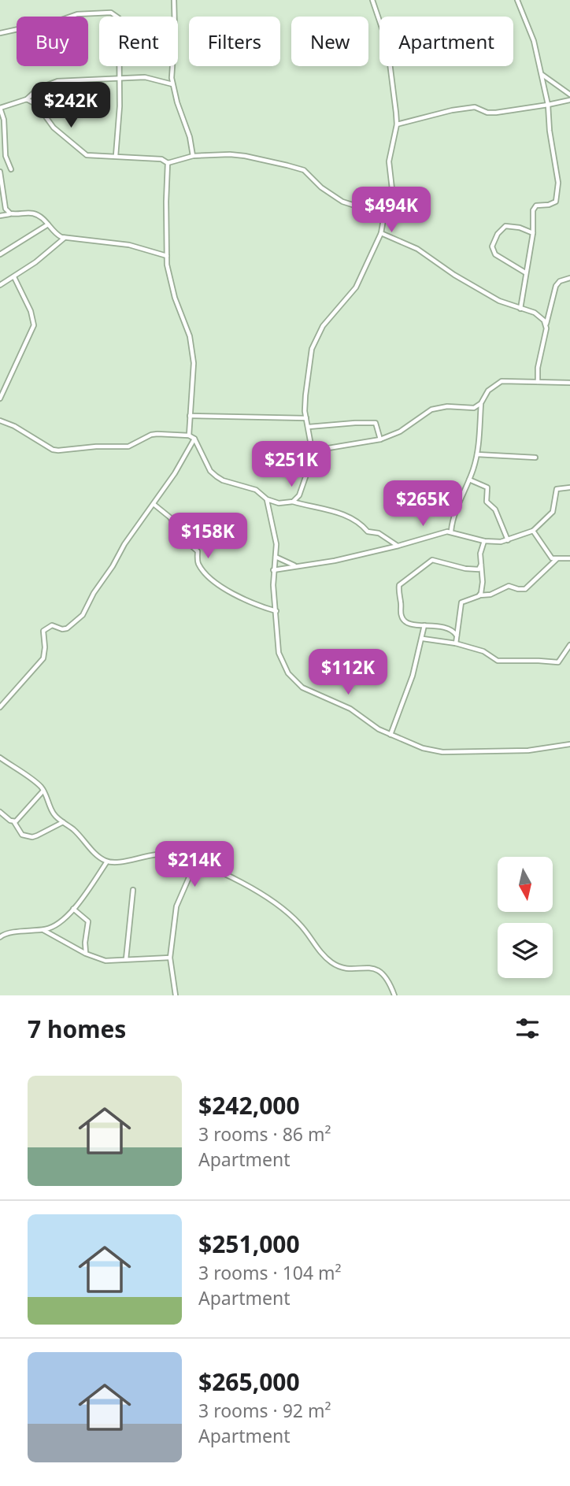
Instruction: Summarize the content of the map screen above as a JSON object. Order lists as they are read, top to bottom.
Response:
{
  "north": "bottom",
  "page": {
    "chip": [
      "Buy",
      "Rent",
      "Filters",
      "New",
      "Apartment"
    ],
    "price": [
      "$242K",
      "$494K",
      "$251K",
      "$265K",
      "$158K",
      "$112K",
      "$214K"
    ],
    "heading": "7 homes",
    "list": [
      {
        "name": "$242,000",
        "note": "3 rooms · 86 m² · Apartment"
      },
      {
        "name": "$251,000",
        "note": "3 rooms · 104 m² · Apartment"
      },
      {
        "name": "$265,000",
        "note": "3 rooms · 92 m² · Apartment"
      }
    ]
  }
}
